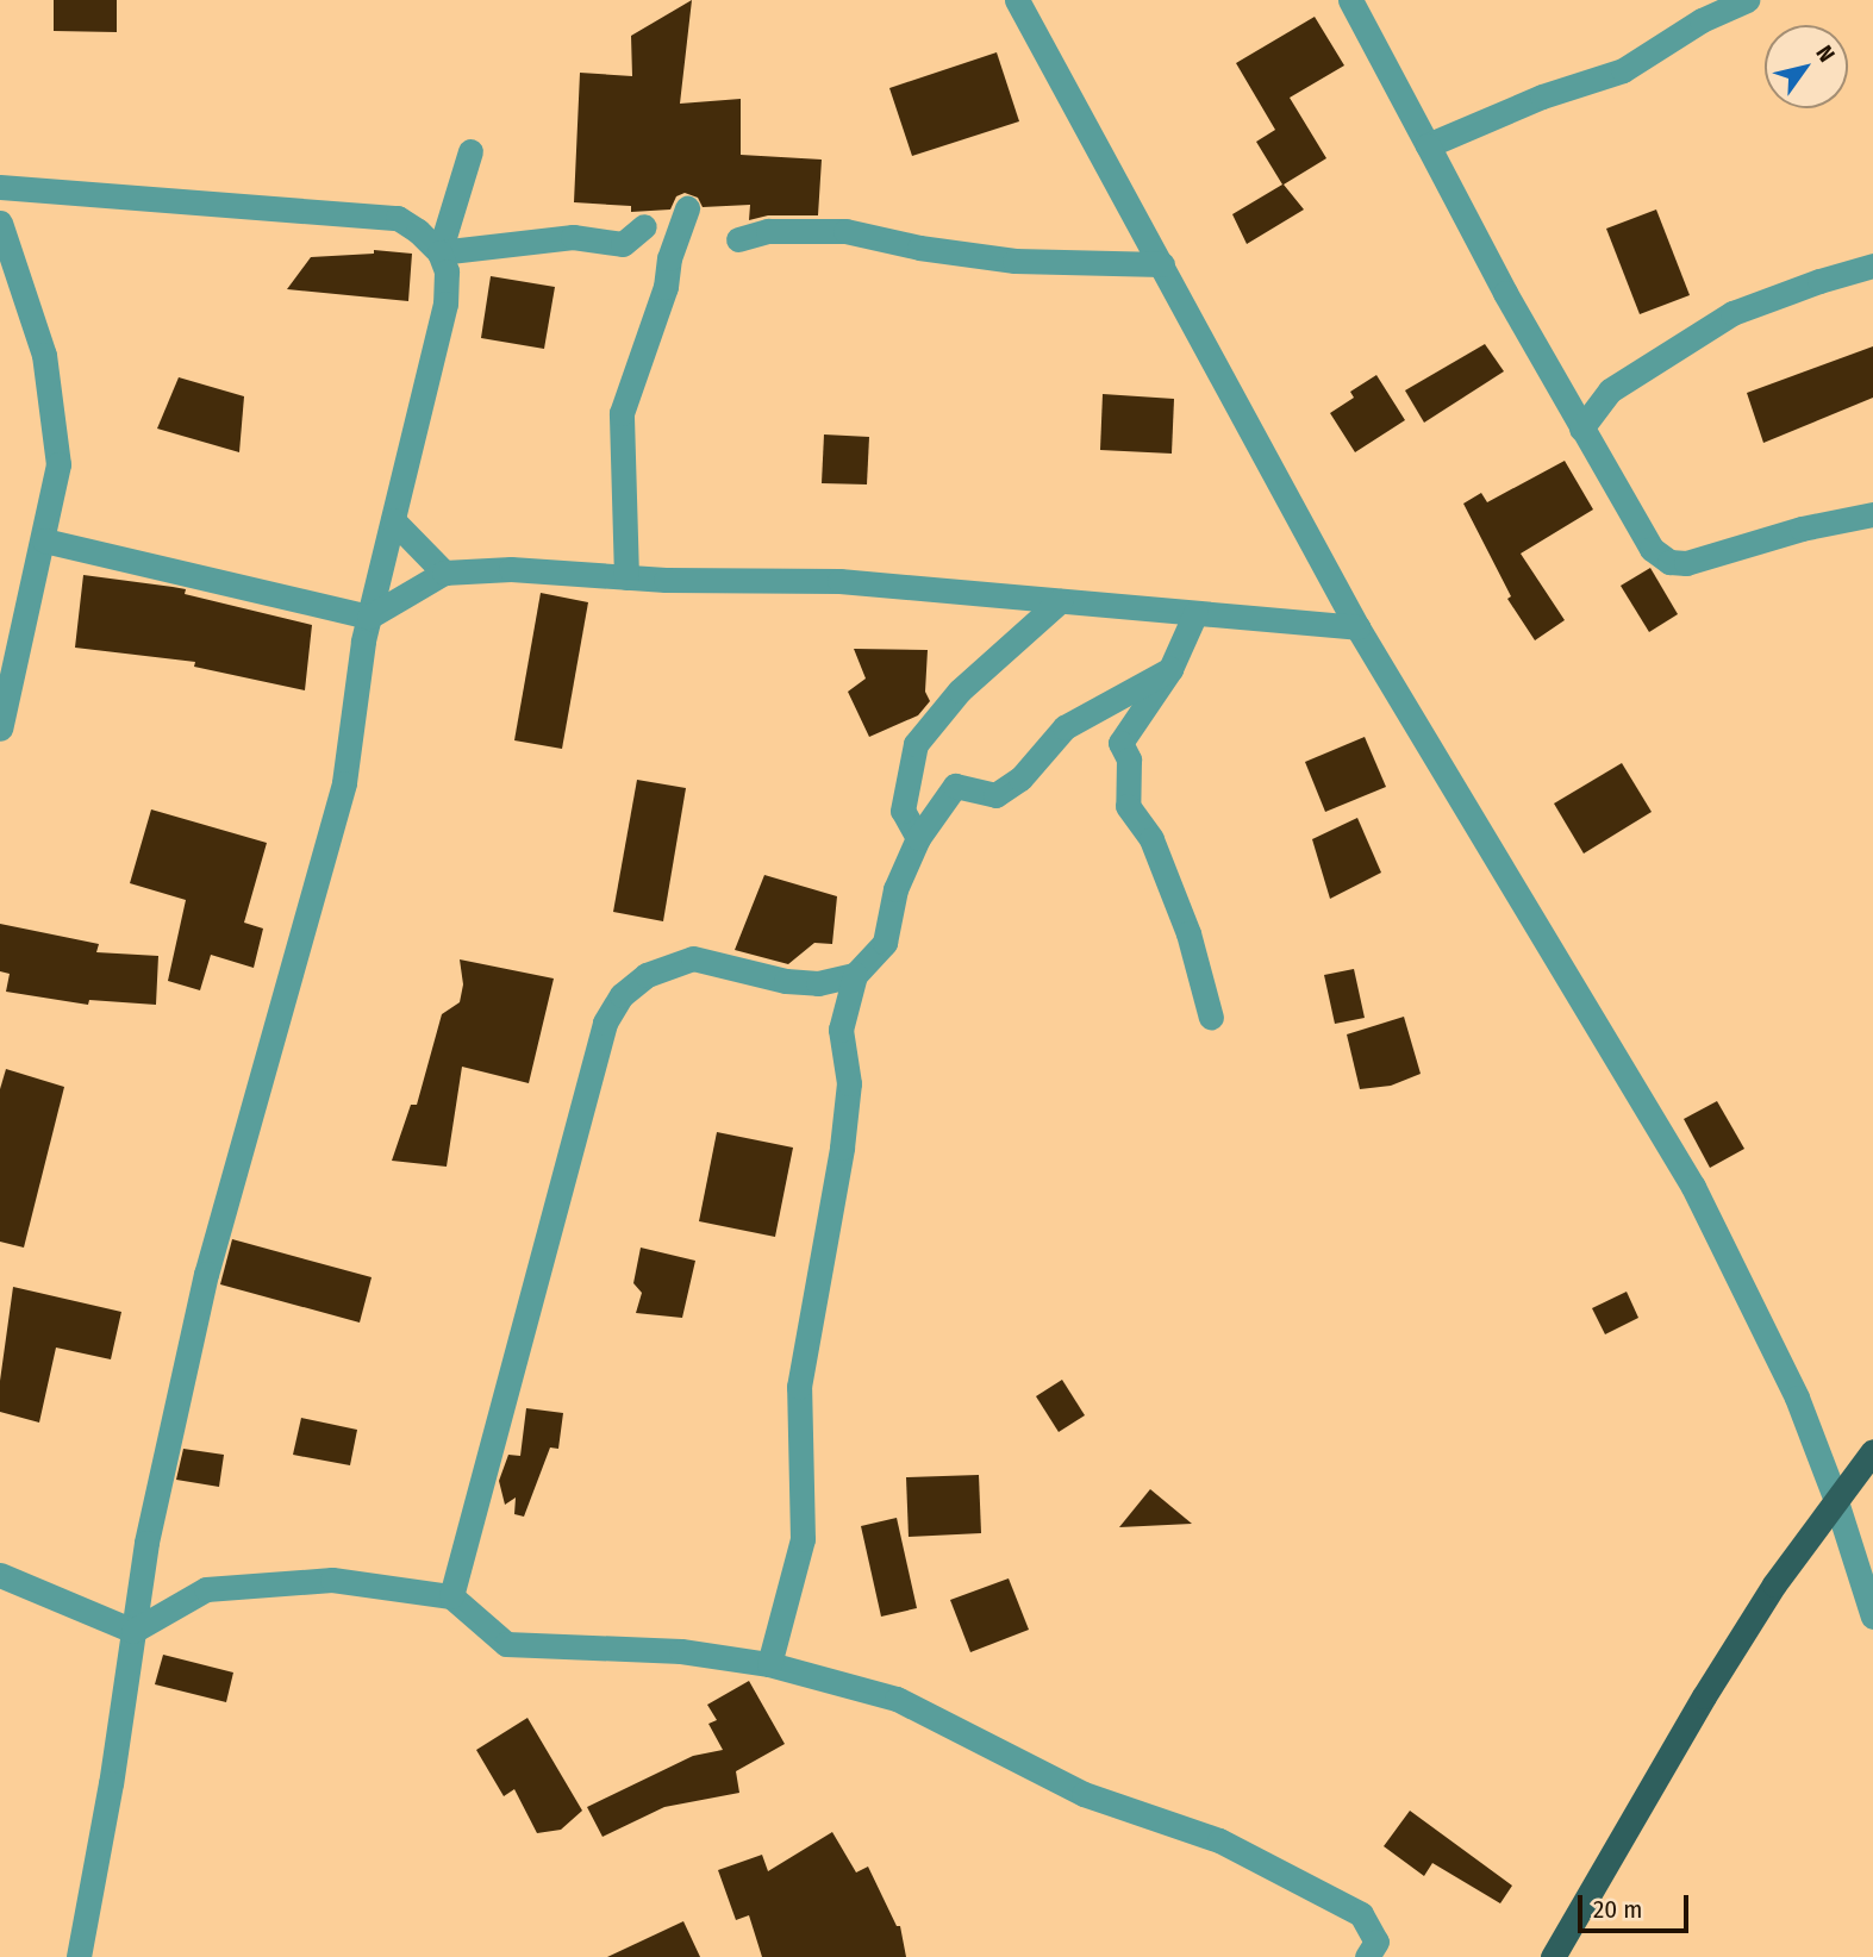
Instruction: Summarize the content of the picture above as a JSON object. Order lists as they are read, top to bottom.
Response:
{
  "scale_bar": "20 m",
  "north": "top right"
}
